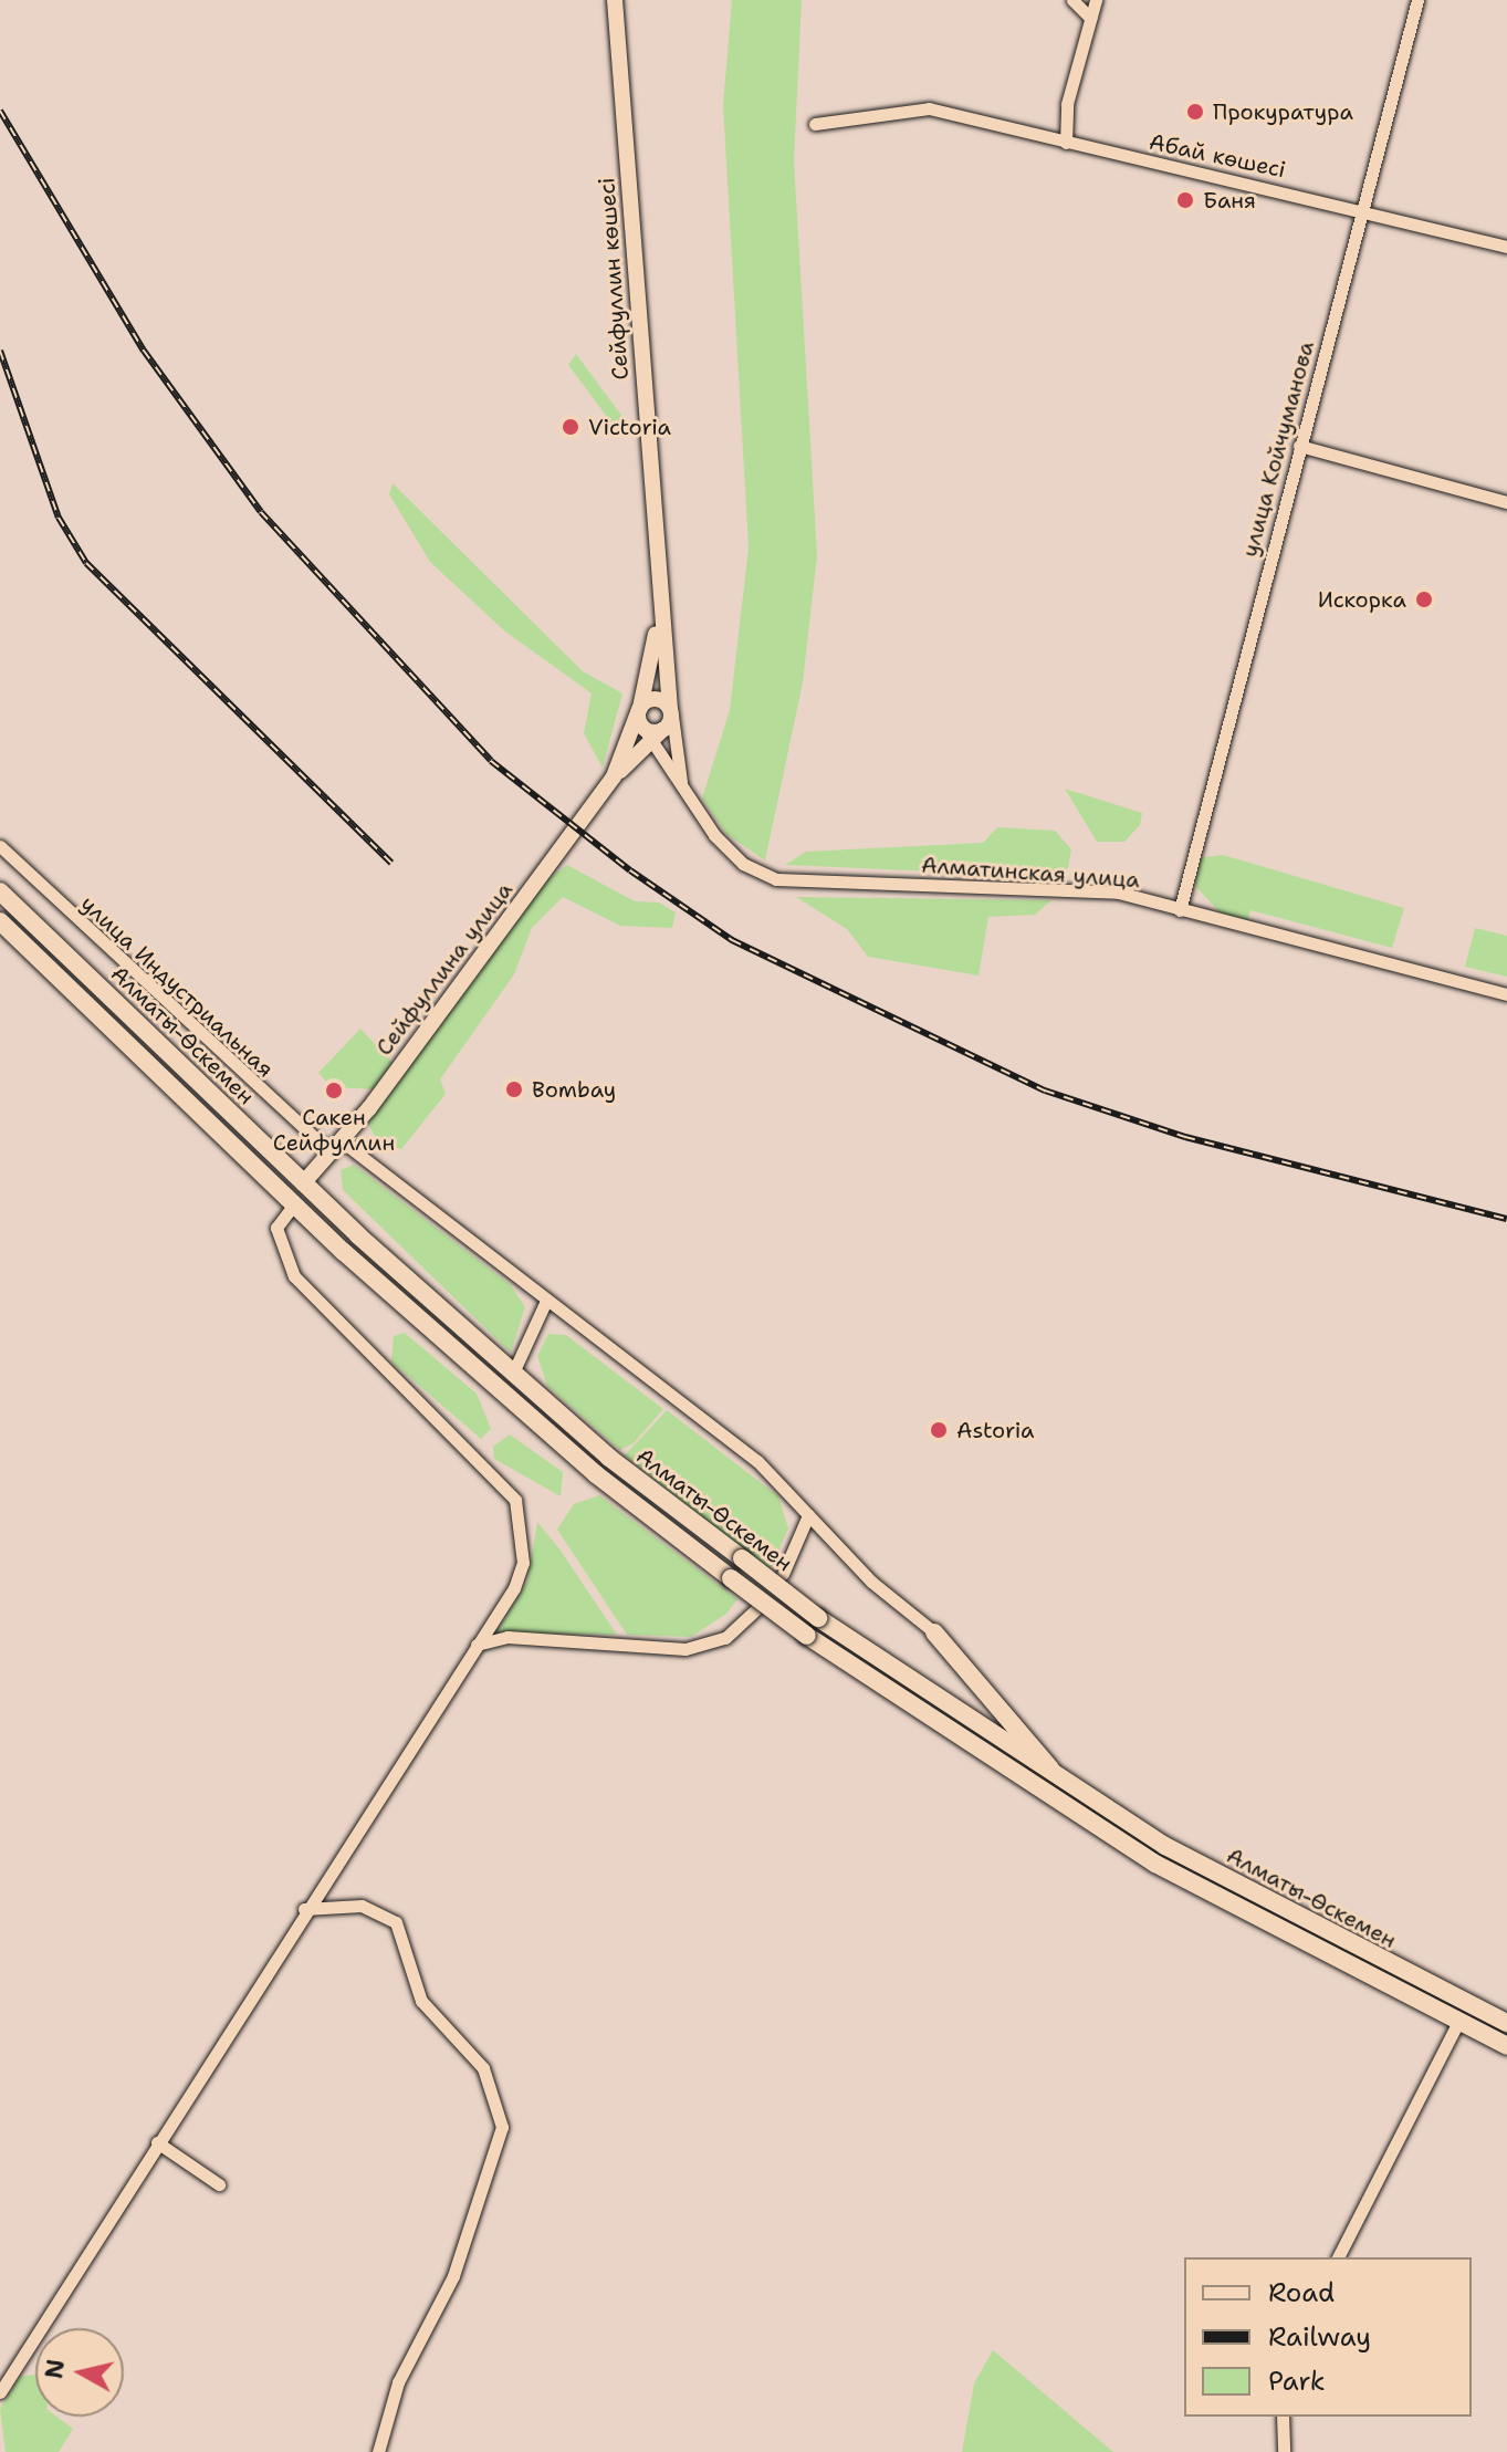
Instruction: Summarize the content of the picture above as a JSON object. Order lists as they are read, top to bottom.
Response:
{
  "streets": {
    "highway": ["Алматы-Өскемен"],
    "main road": ["Сейфуллин көшесі", "Сейфуллина улица"],
    "street": [
      "Абай көшесі",
      "улица Койчуманова",
      "Алматинская улица",
      "улица Индустриальная"
    ]
  },
  "crossings": [
    ["Абай көшесі", "улица Койчуманова"],
    ["улица Койчуманова", "Алматинская улица"],
    ["Сейфуллина улица", "улица Индустриальная"],
    ["Сейфуллина улица", "Алматы-Өскемен"]
  ],
  "places": [
    "Прокуратура",
    "Баня",
    "Victoria",
    "Искоркa",
    "Bombay",
    "Сакен Сейфуллин",
    "Astoria"
  ],
  "legend": ["Road", "Railway", "Park"],
  "north": "left"
}
